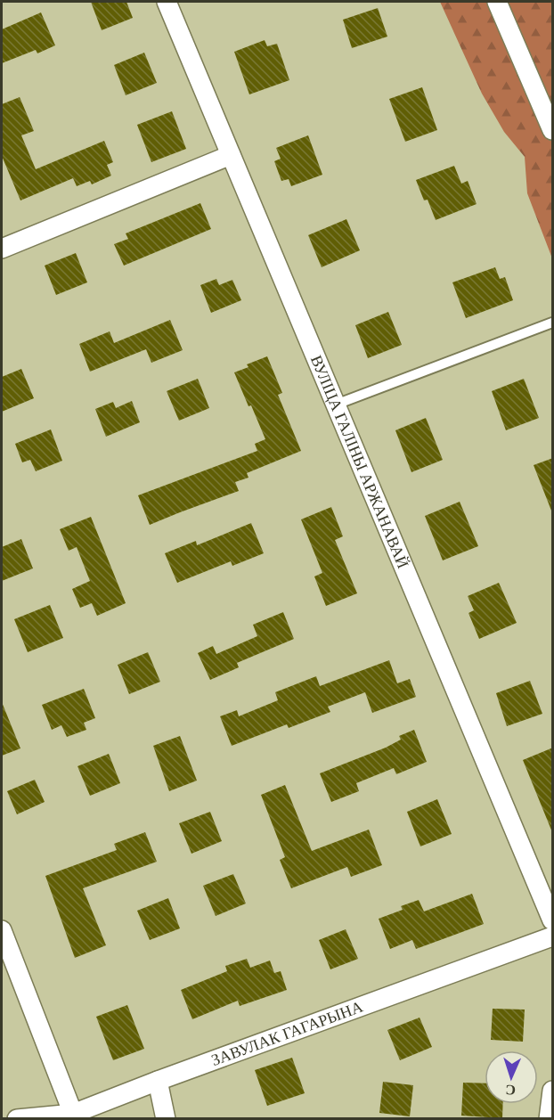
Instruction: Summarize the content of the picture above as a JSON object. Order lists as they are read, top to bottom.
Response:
{
  "streets": {
    "street": ["ВУЛІЦА ГАЛІНЫ АРЖАНАВАЙ", "ЗАВУЛАК ГАГАРЫНА"]
  },
  "north": "bottom"
}
